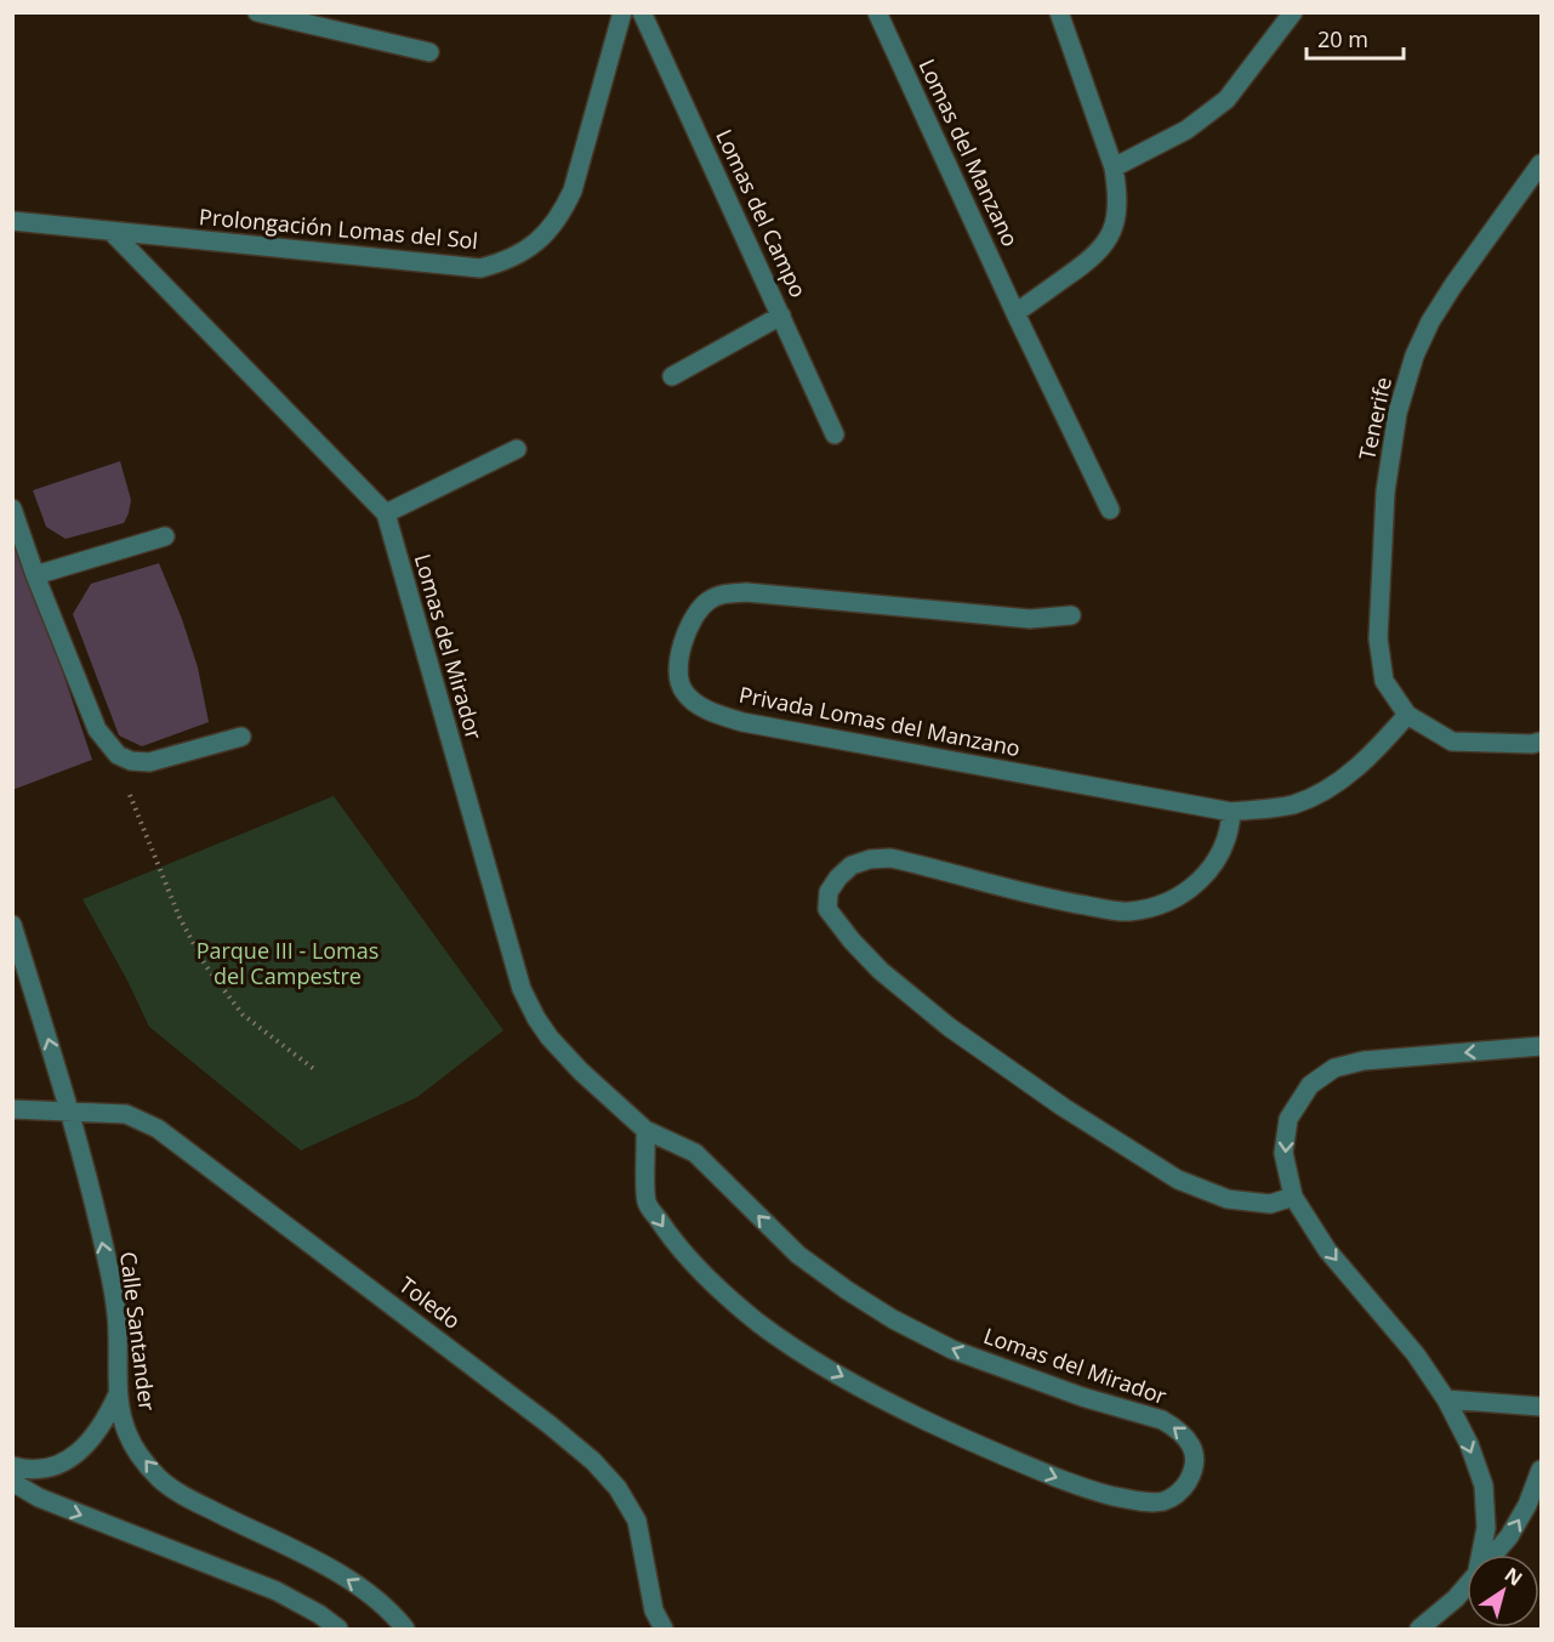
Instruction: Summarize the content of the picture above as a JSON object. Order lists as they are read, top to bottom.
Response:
{
  "streets": {
    "street": [
      "Lomas del Manzano",
      "Lomas del Campo",
      "Prolongación Lomas del Sol",
      "Tenerife",
      "Lomas del Mirador",
      "Privada Lomas del Manzano",
      "Toledo",
      "Calle Santander"
    ]
  },
  "crossings": [
    ["Prolongación Lomas del Sol", "Lomas del Mirador"],
    ["Tenerife", "Privada Lomas del Manzano"],
    ["Toledo", "Calle Santander"]
  ],
  "one_way": ["Calle Santander"],
  "parks": ["Parque III - Lomas del Campestre"],
  "scale_bar": "20 m",
  "north": "top right"
}
